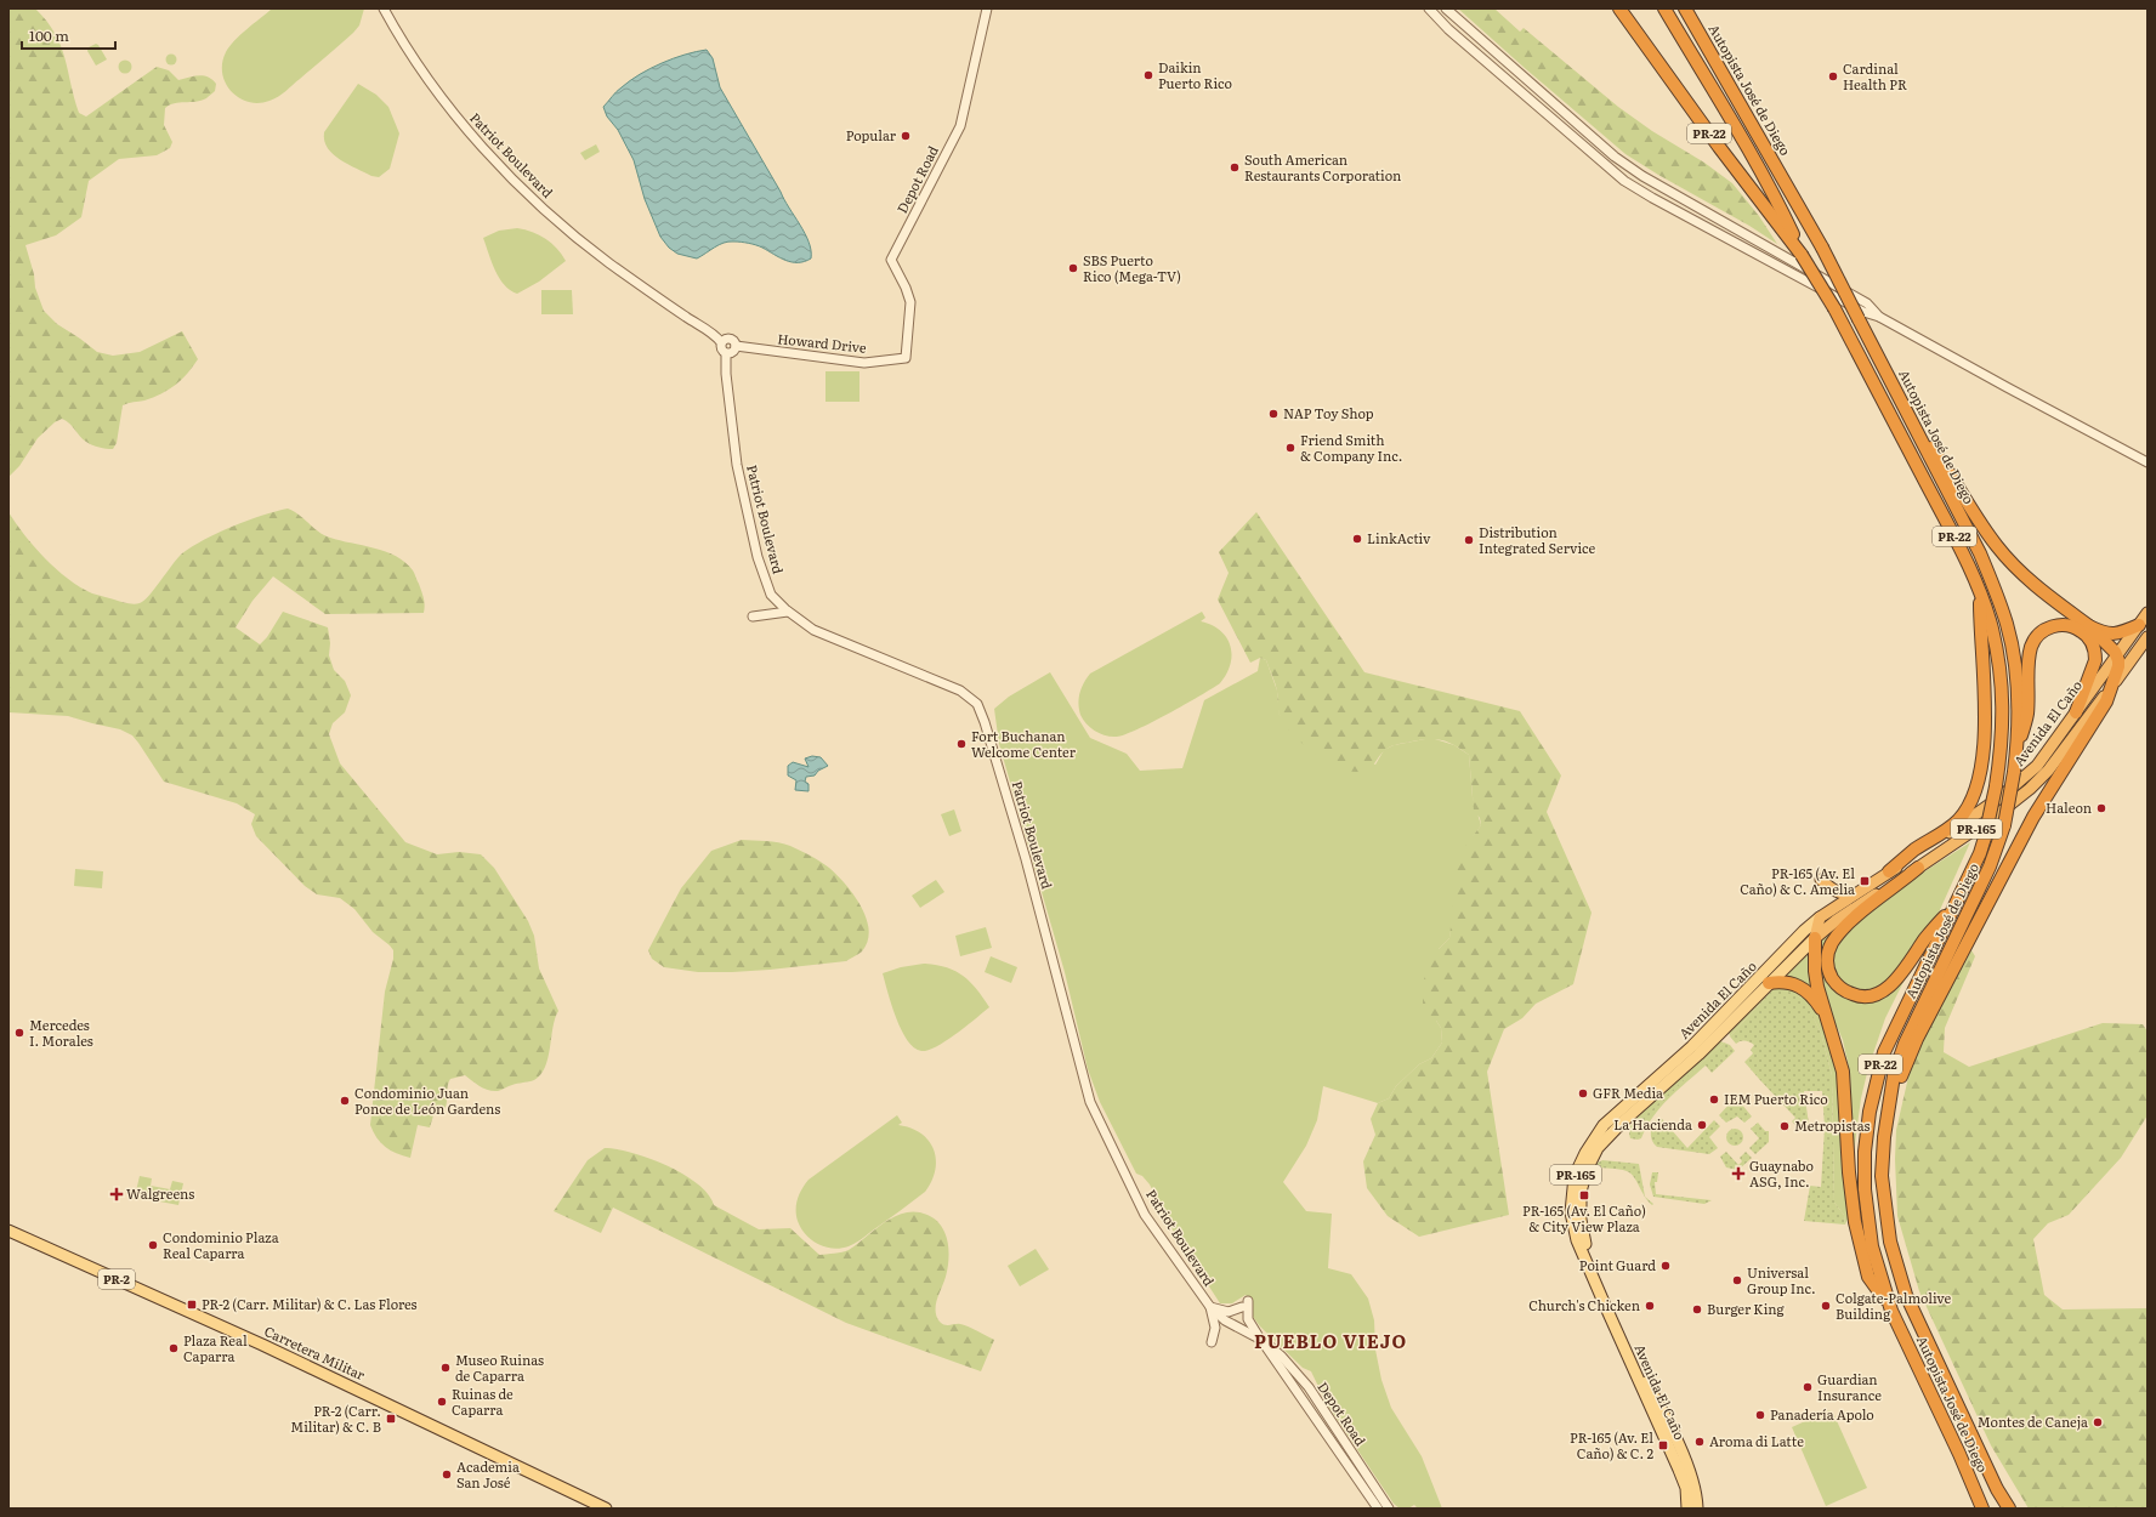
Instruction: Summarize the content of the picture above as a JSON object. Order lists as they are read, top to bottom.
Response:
{
  "streets": {
    "highway": [
      "Autopista José de Diego",
      "PR-22",
      "Avenida El Caño",
      "PR-165"
    ],
    "main road": ["PR-2", "Carretera Militar"],
    "street": ["Patriot Boulevard", "Depot Road", "Howard Drive"]
  },
  "crossings": [
    ["Patriot Boulevard", "Depot Road"],
    ["Patriot Boulevard", "Howard Drive"],
    ["Depot Road", "Howard Drive"]
  ],
  "districts": ["PUEBLO VIEJO"],
  "places": {
    "other": [
      "Daikin Puerto Rico",
      "Cardinal Health PR",
      "Popular",
      "South American Restaurants Corporation",
      "SBS Puerto Rico (Mega-TV)",
      "NAP Toy Shop",
      "Friend Smith & Company Inc.",
      "LinkActiv",
      "Distribution Integrated Service",
      "Fort Buchanan Welcome Center",
      "Haleon",
      "Mercedes I. Morales",
      "GFR Media",
      "IEM Puerto Rico",
      "Condominio Juan Ponce de León Gardens",
      "La Hacienda",
      "Metropistas",
      "Condominio Plaza Real Caparra",
      "Point Guard",
      "Universal Group Inc.",
      "Church's Chicken",
      "Colgate-Palmolive Building",
      "Burger King",
      "Plaza Real Caparra",
      "Museo Ruinas de Caparra",
      "Guardian Insurance",
      "Ruinas de Caparra",
      "Panadería Apolo",
      "Montes de Caneja",
      "Aroma di Latte",
      "Academia San José"
    ],
    "transit": [
      "PR-165 (Av. El Caño) & C. Amelia",
      "PR-165 (Av. El Caño) & City View Plaza",
      "PR-2 (Carr. Militar) & C. Las Flores",
      "PR-2 (Carr. Militar) & C. B",
      "PR-165 (Av. El Caño) & C. 2"
    ],
    "health": ["Guaynabo ASG, Inc.", "Walgreens"]
  },
  "scale_bar": "100 m"
}
